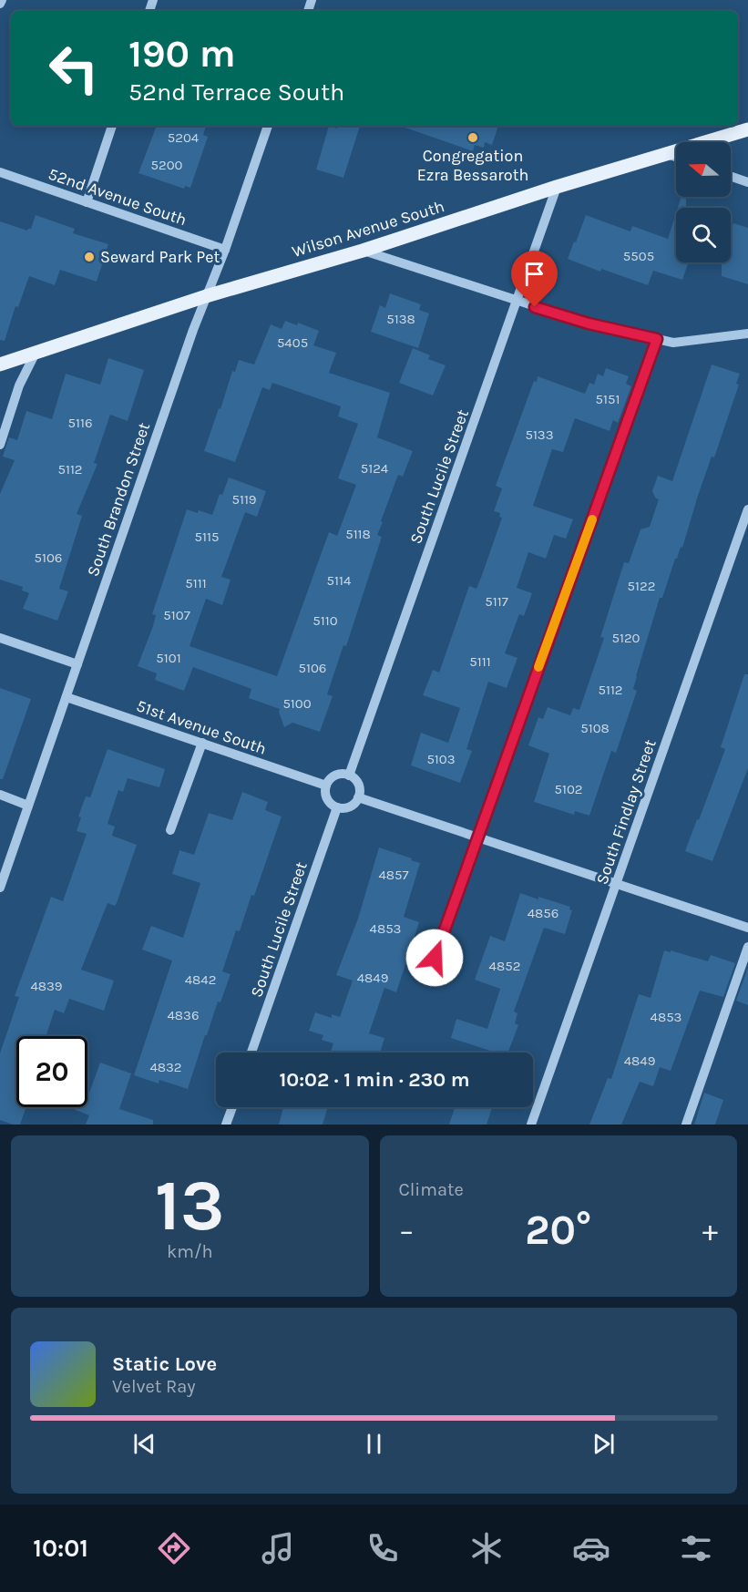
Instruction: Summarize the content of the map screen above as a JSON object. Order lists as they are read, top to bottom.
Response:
{
  "streets": {
    "main road": ["Wilson Avenue South"],
    "street": [
      "52nd Avenue South",
      "South Lucile Street",
      "South Brandon Street",
      "51st Avenue South",
      "South Findlay Street"
    ]
  },
  "crossings": [
    ["52nd Avenue South", "South Brandon Street"],
    ["Wilson Avenue South", "South Lucile Street"],
    ["Wilson Avenue South", "South Brandon Street"],
    ["South Lucile Street", "51st Avenue South"],
    ["South Brandon Street", "51st Avenue South"]
  ],
  "places": ["Congregation Ezra Bessaroth", "Seward Park Pet"],
  "house_numbers": [
    "5204",
    "5200",
    "5505",
    "5138",
    "5405",
    "5151",
    "5116",
    "5133",
    "5124",
    "5112",
    "5119",
    "5118",
    "5115",
    "5106",
    "5114",
    "5111",
    "5122",
    "5117",
    "5107",
    "5110",
    "5120",
    "5101",
    "5111",
    "5106",
    "5112",
    "5100",
    "5108",
    "5103",
    "5102",
    "4857",
    "4856",
    "4853",
    "4852",
    "4849",
    "4842",
    "4839",
    "4836",
    "4853",
    "4849",
    "4832"
  ],
  "north": "left",
  "page": {
    "turn": ["190 m", "52nd Terrace South"],
    "limit": "20",
    "trip": "10:02 · 1 min · 230 m",
    "tile": [
      ["13", "km/h"],
      "Climate"
    ],
    "heat": ["−", "20°", "+"],
    "song": ["Static Love", "Velvet Ray"],
    "tabs": "10:01"
  }
}
